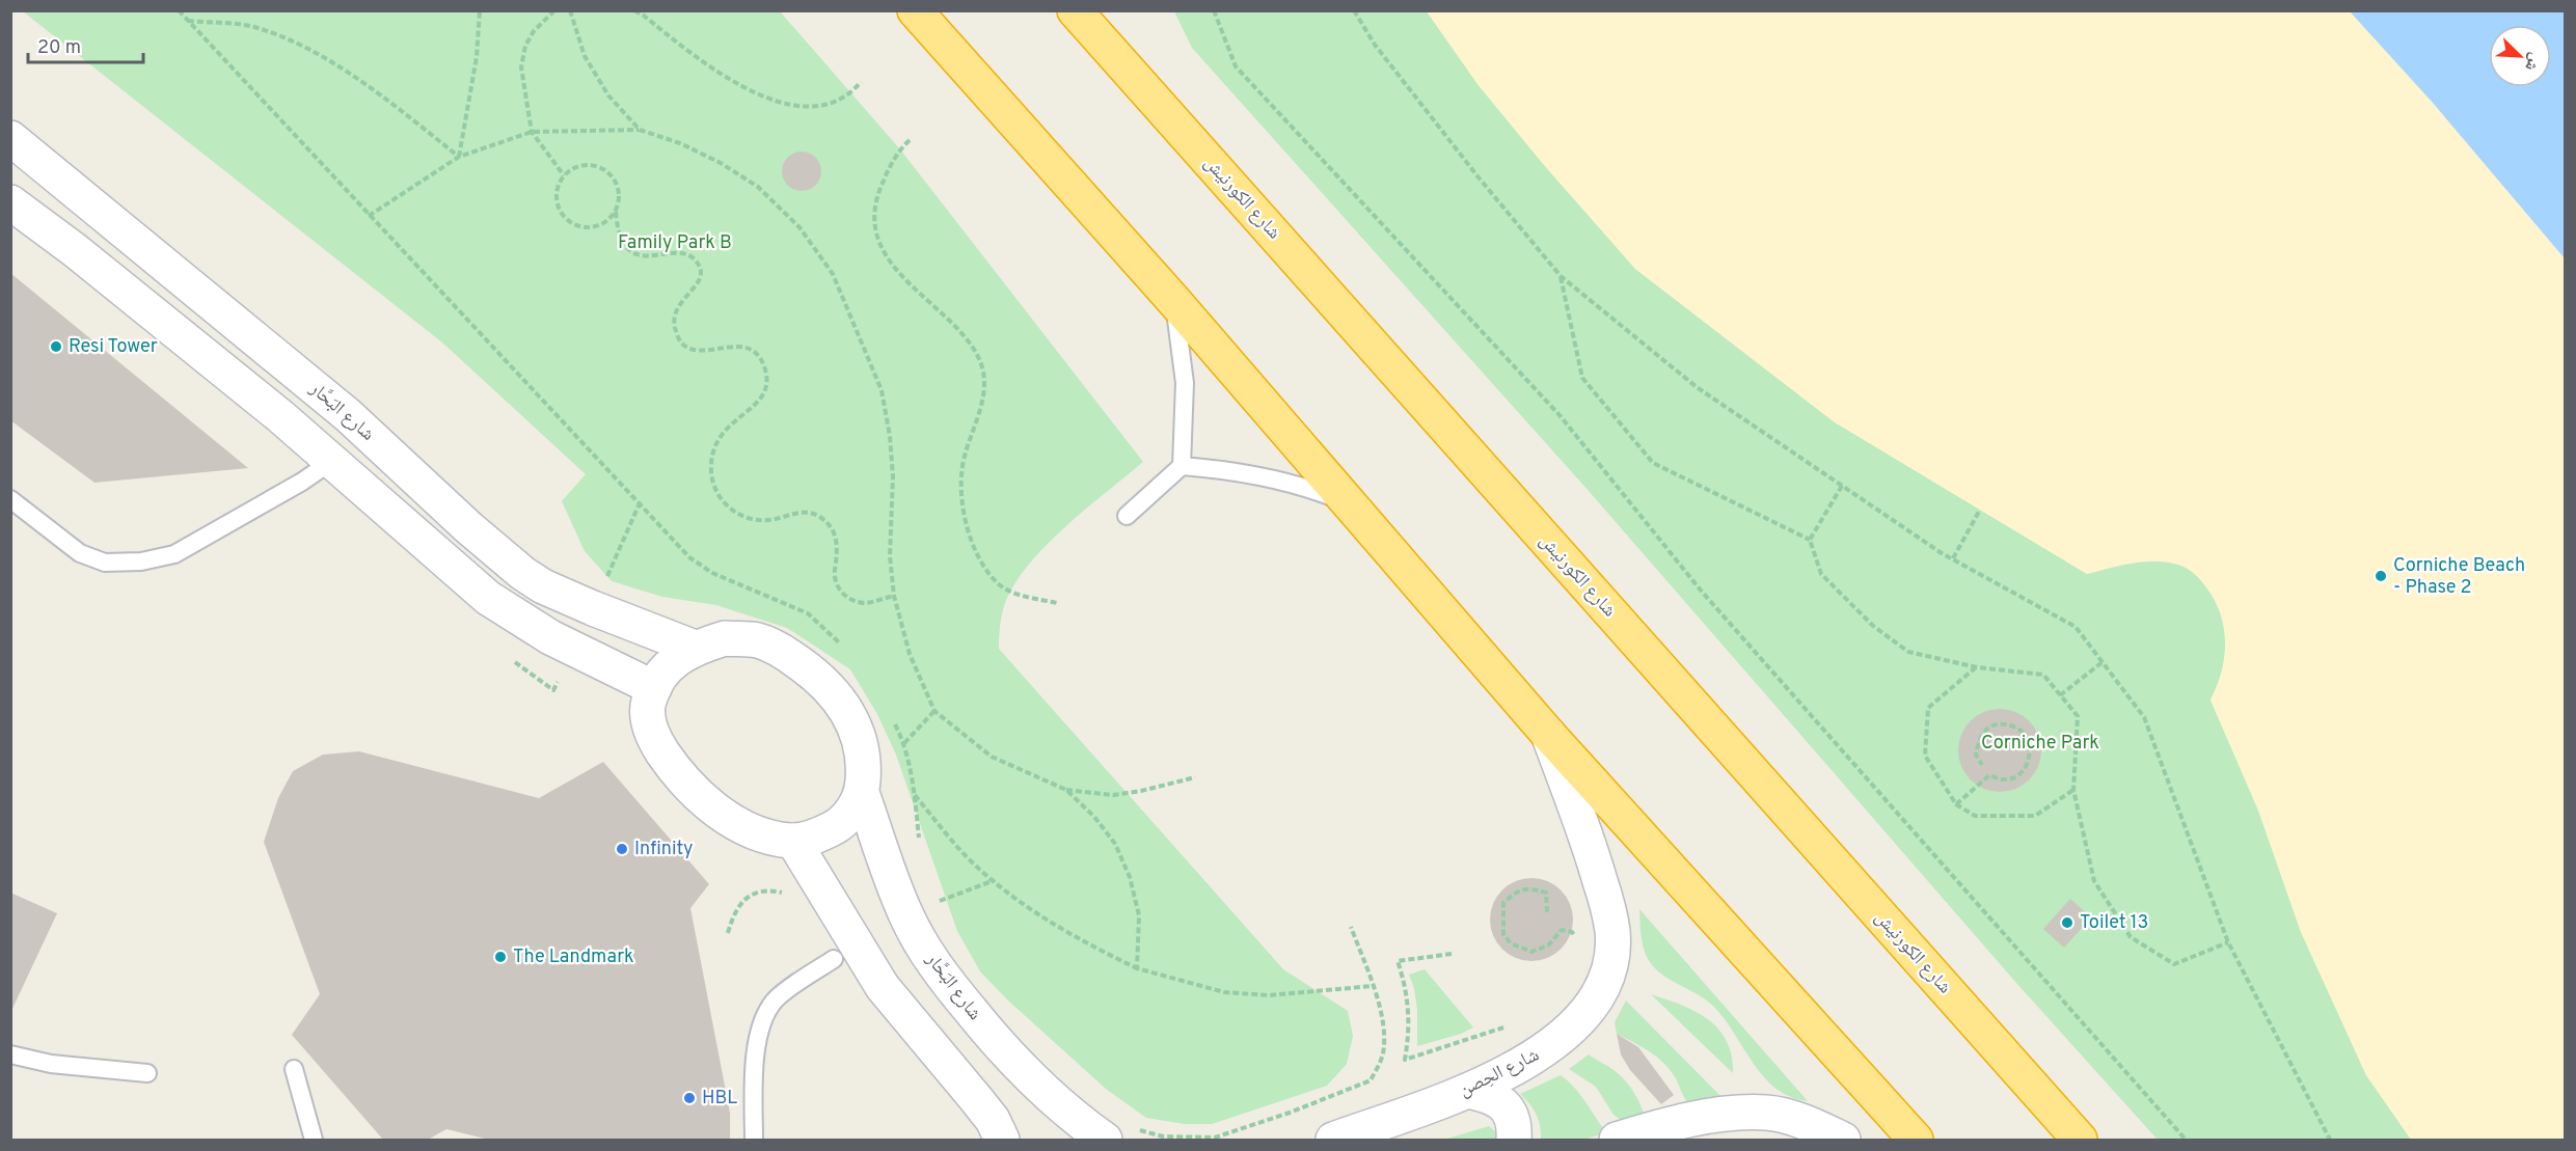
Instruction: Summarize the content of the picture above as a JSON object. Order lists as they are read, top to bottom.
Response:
{
  "streets": {
    "highway": ["شارع الكورنيش"],
    "street": ["شارع البَحَّار", "شارع الحِصن"]
  },
  "parks": ["Family Park B", "Corniche Park"],
  "places": [
    "Resi Tower",
    "Corniche Beach - Phase 2",
    "Infinity",
    "Toilet 13",
    "The Landmark",
    "HBL"
  ],
  "scale_bar": "20 m",
  "north": "bottom right"
}
